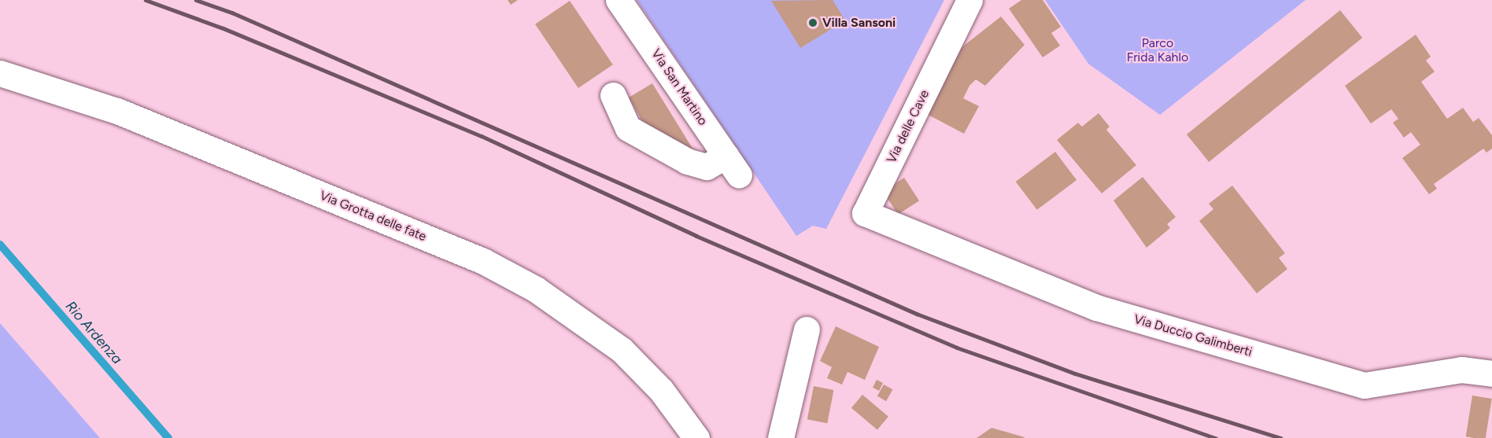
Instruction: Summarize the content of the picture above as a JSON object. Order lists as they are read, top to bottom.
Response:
{
  "streets": {
    "street": [
      "Via San Martino",
      "Via delle Cave",
      "Via Grotta delle fate",
      "Via Duccio Galimberti"
    ]
  },
  "crossings": [
    ["Via delle Cave", "Via Duccio Galimberti"]
  ],
  "water": ["Rio Ardenza"],
  "parks": ["Parco Frida Kahlo"],
  "places": ["Villa Sansoni"]
}
